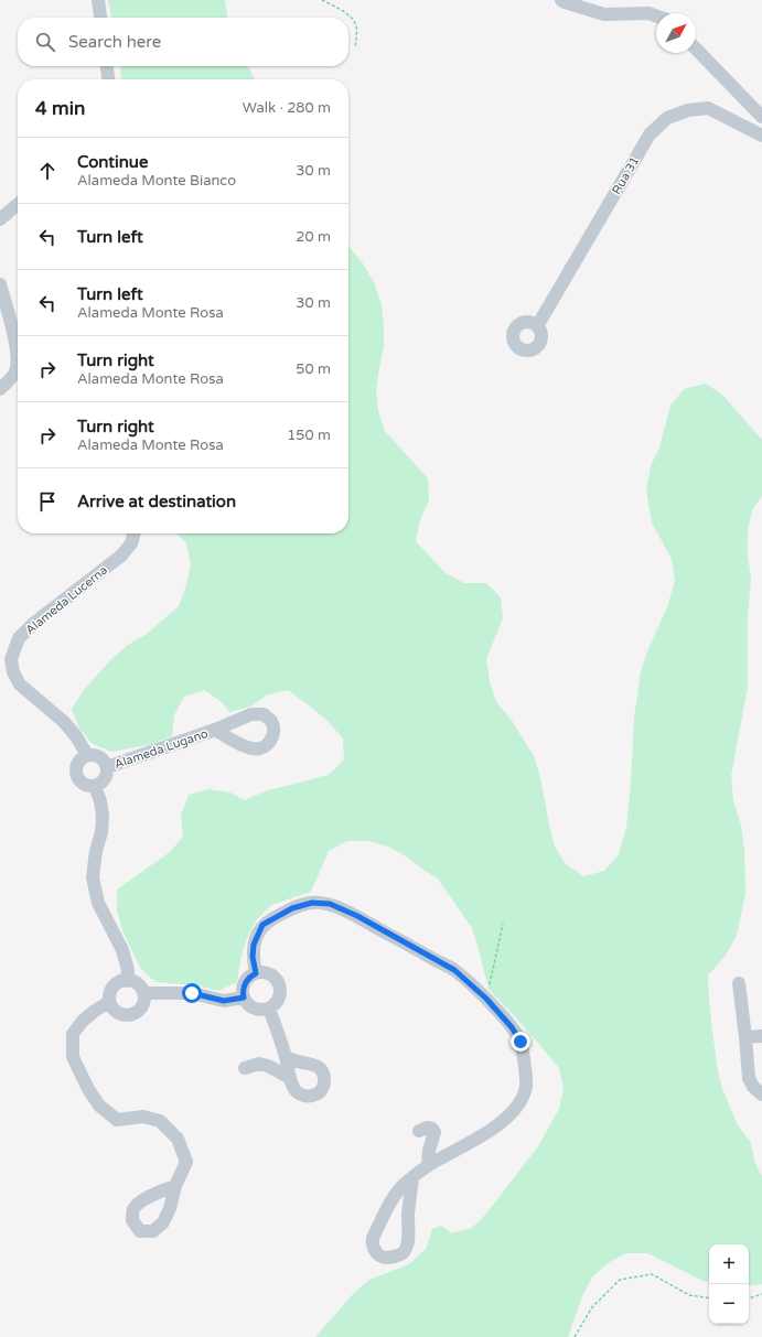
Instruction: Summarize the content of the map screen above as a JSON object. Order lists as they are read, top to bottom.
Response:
{
  "streets": {
    "street": ["Rua 31", "Alameda Lucerna", "Alameda Lugano"]
  },
  "crossings": [
    ["Alameda Lucerna", "Alameda Lugano"]
  ],
  "north": "top right",
  "page": {
    "search": "Search here",
    "heading": ["4 min", "Walk · 280 m"],
    "list": [
      ["Continue", "Alameda Monte Bianco", "30 m"],
      ["Turn left", "20 m"],
      ["Turn left", "Alameda Monte Rosa", "30 m"],
      ["Turn right", "Alameda Monte Rosa", "50 m"],
      ["Turn right", "Alameda Monte Rosa", "150 m"],
      "Arrive at destination"
    ],
    "map_buttons": ["+", "−"]
  }
}
